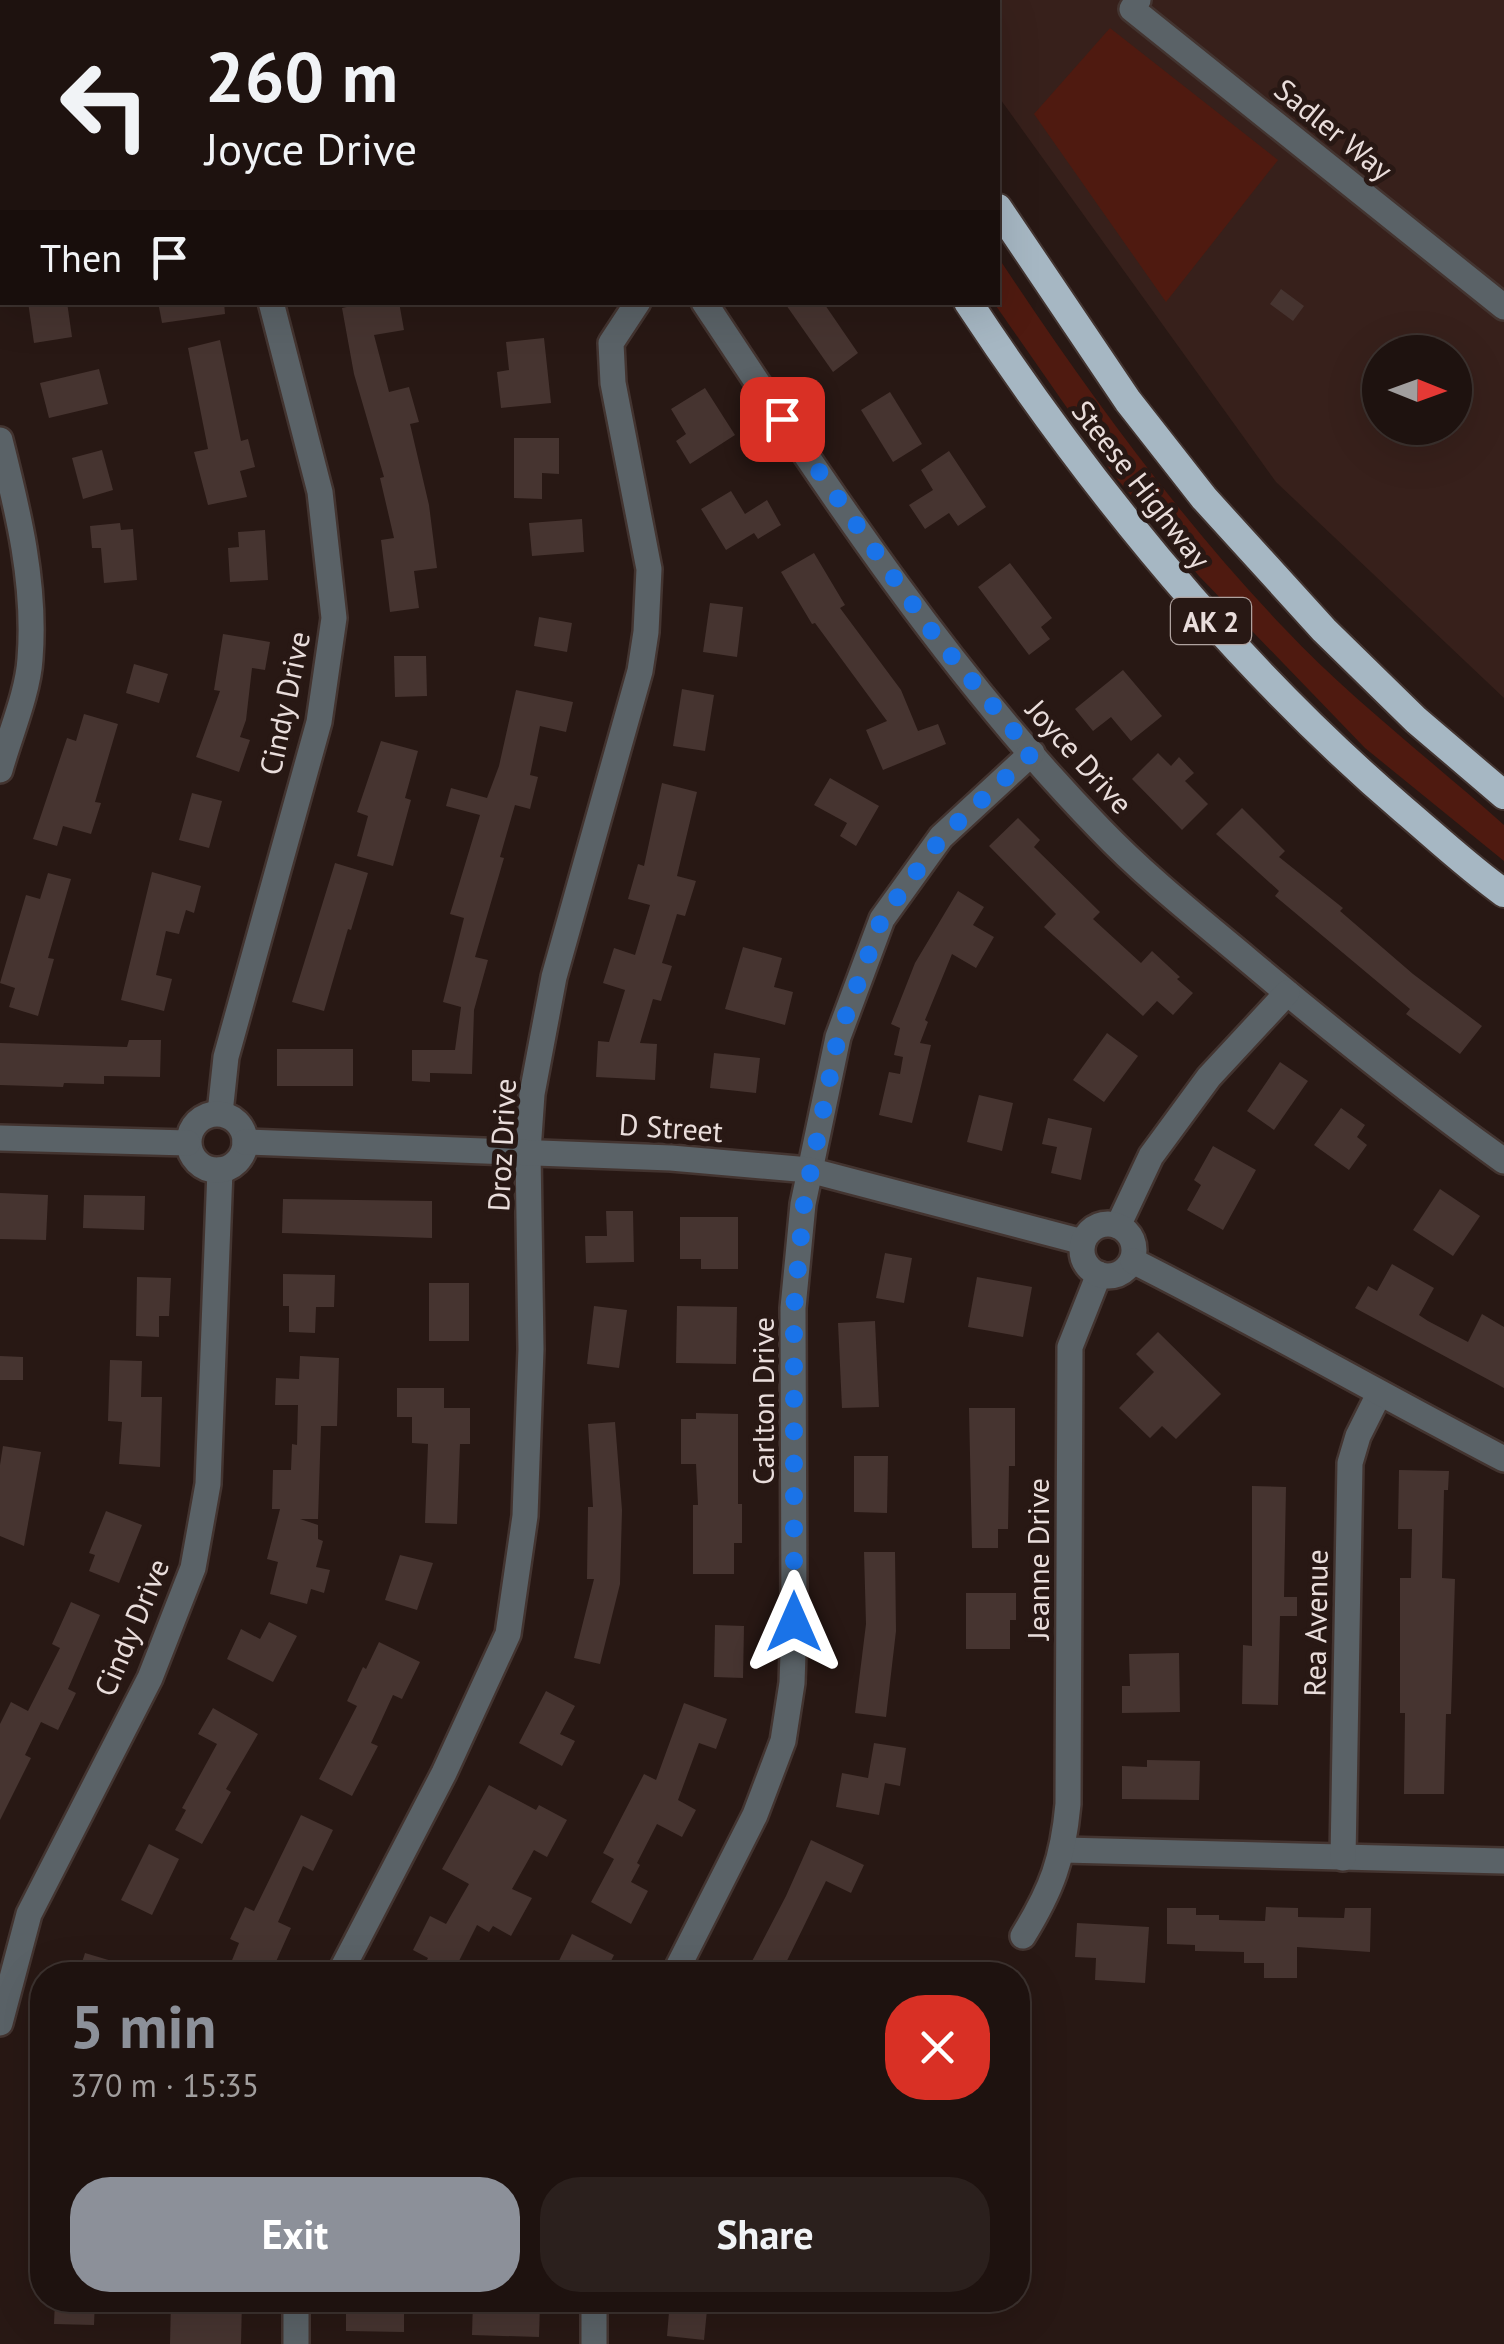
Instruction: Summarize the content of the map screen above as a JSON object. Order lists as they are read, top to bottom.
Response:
{
  "streets": {
    "highway": ["Steese Highway", "AK 2"],
    "street": [
      "Sadler Way",
      "Cindy Drive",
      "Joyce Drive",
      "D Street",
      "Droz Drive",
      "Carlton Drive",
      "Jeanne Drive",
      "Rea Avenue"
    ]
  },
  "crossings": [
    ["Cindy Drive", "D Street"],
    ["Joyce Drive", "Carlton Drive"],
    ["D Street", "Droz Drive"],
    ["D Street", "Carlton Drive"],
    ["D Street", "Jeanne Drive"]
  ],
  "north": "right",
  "page": {
    "turn": ["260 m", "Joyce Drive"],
    "then": "Then",
    "heading": ["5 min", "370 m · 15:35"],
    "buttons": ["Exit", "Share"]
  }
}
